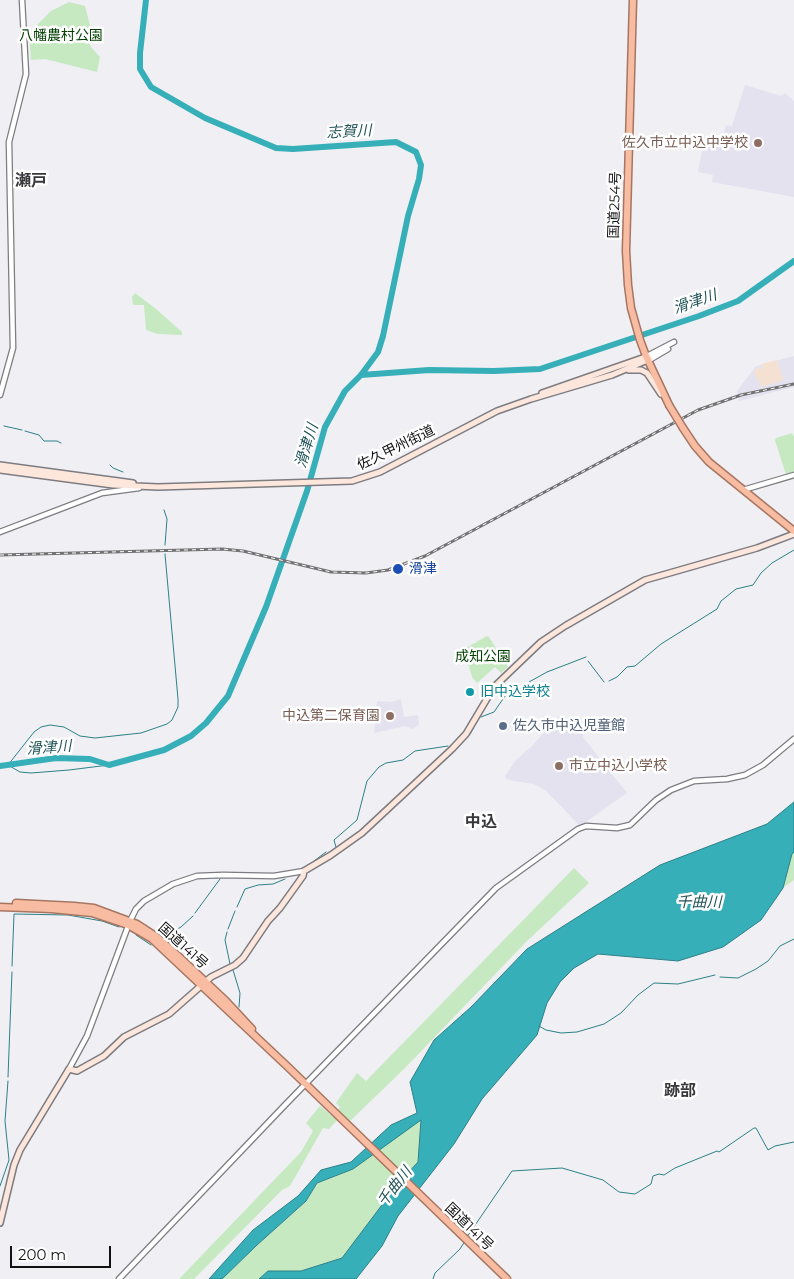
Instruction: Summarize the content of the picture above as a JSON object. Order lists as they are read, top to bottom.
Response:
{
  "streets": {
    "highway": ["国道254号", "国道141号"],
    "main road": ["佐久甲州街道"]
  },
  "crossings": [
    ["国道254号", "佐久甲州街道"]
  ],
  "districts": ["瀬戸", "中込", "跡部"],
  "water": ["志賀川", "滑津川", "千曲川"],
  "parks": ["八幡農村公園", "成知公園"],
  "places": [
    "佐久市立中込中学校",
    "滑津",
    "旧中込学校",
    "中込第二保育園",
    "佐久市中込児童館",
    "市立中込小学校"
  ],
  "scale_bar": "200 m"
}
